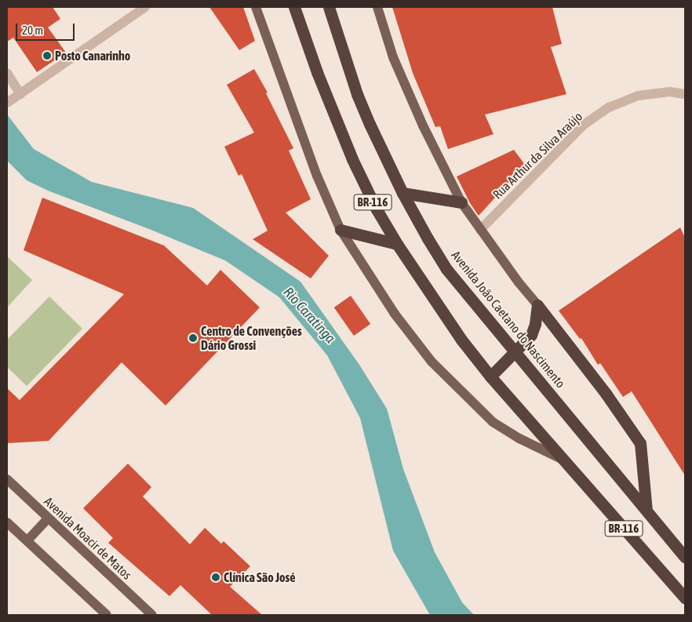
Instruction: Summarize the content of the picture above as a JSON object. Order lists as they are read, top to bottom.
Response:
{
  "streets": {
    "highway": ["BR-116", "Avenida João Caetano do Nascimento"],
    "main road": ["Avenida Moacir de Matos"],
    "street": ["Rua Arthur da Silva Araújo"]
  },
  "water": ["Rio Caratinga"],
  "places": ["Posto Canarinho", "Centro de Convenções Dário Grossi", "Clínica São José"],
  "scale_bar": "20 m"
}
